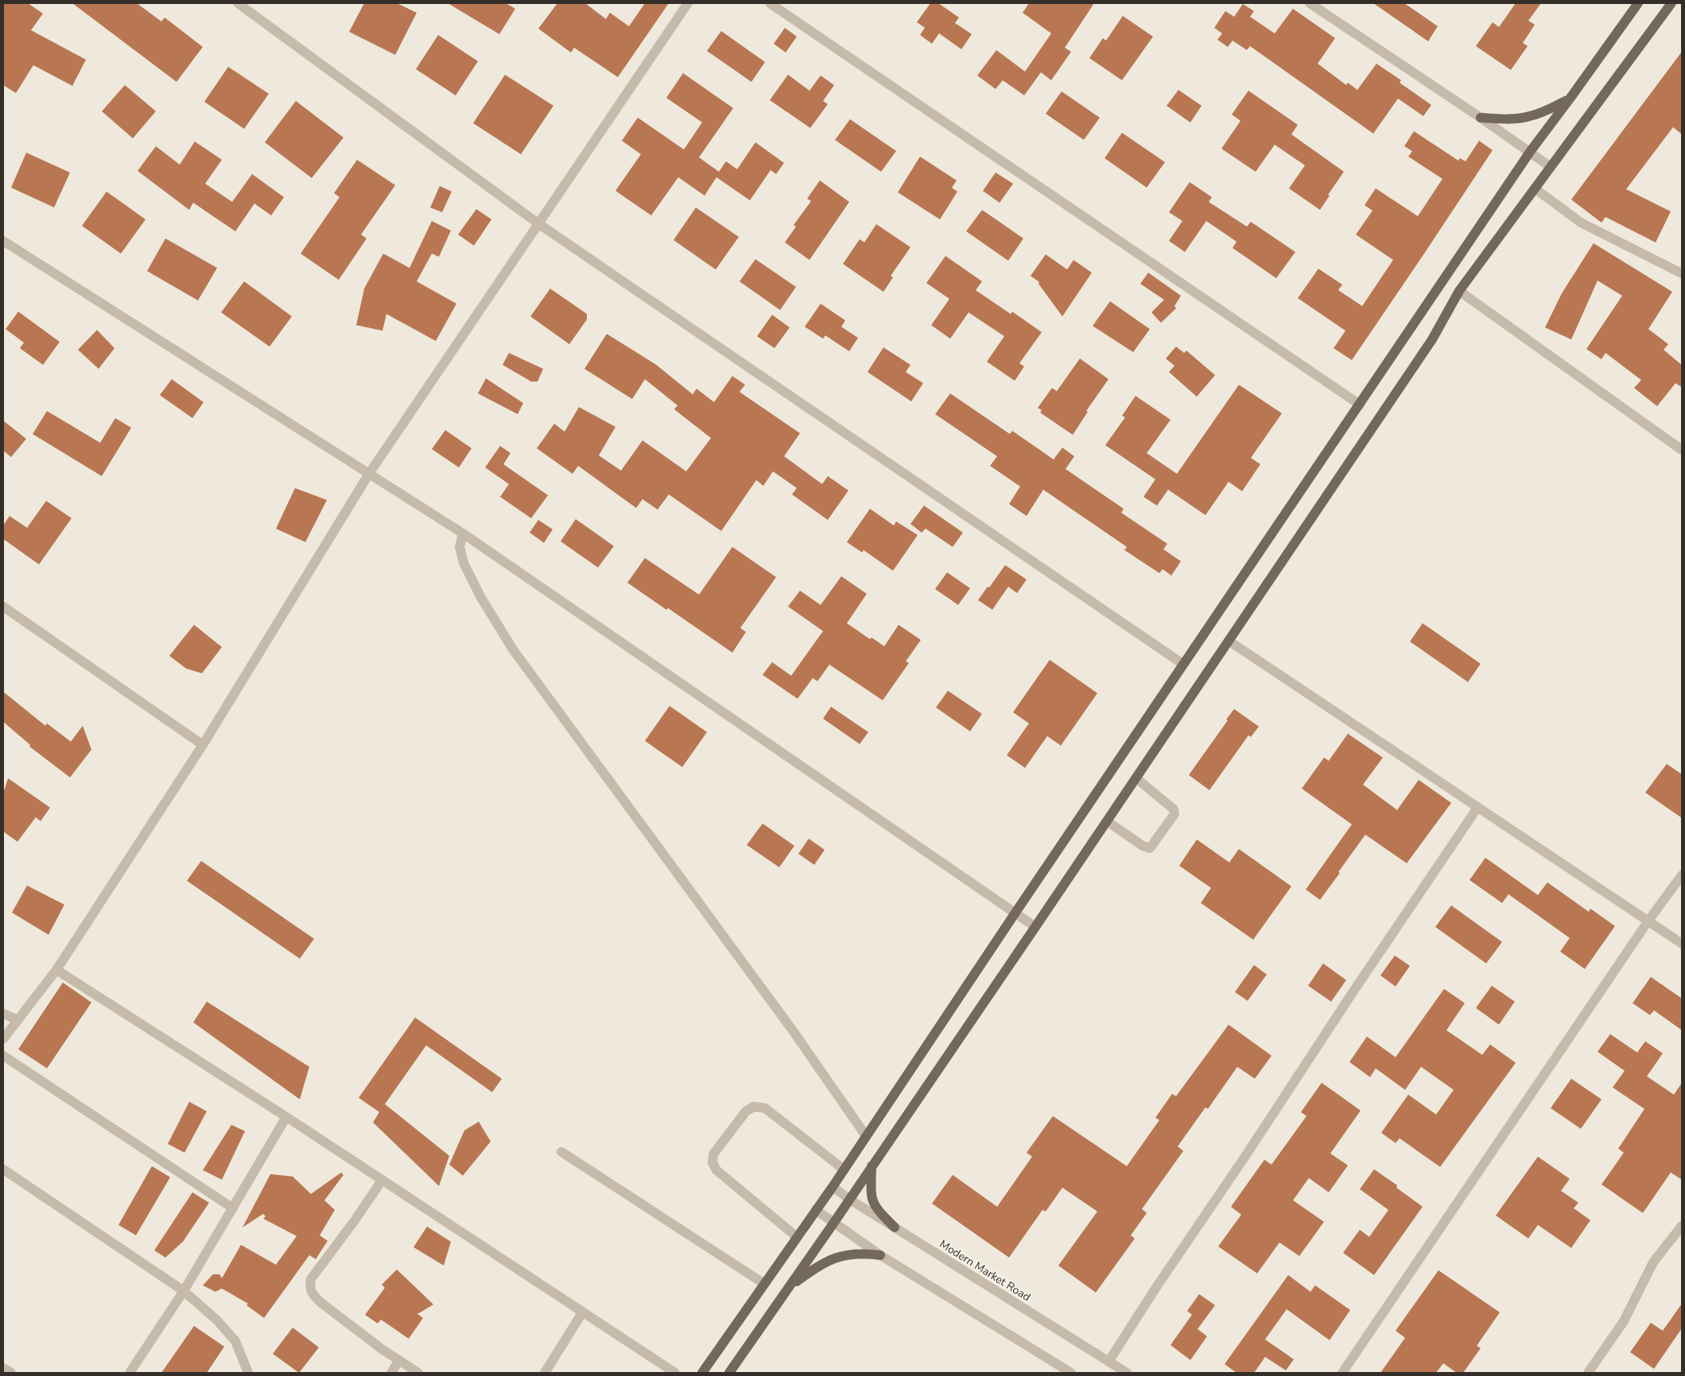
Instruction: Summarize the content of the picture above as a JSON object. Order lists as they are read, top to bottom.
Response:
{
  "streets": {
    "street": ["Modern Market Road"]
  }
}
